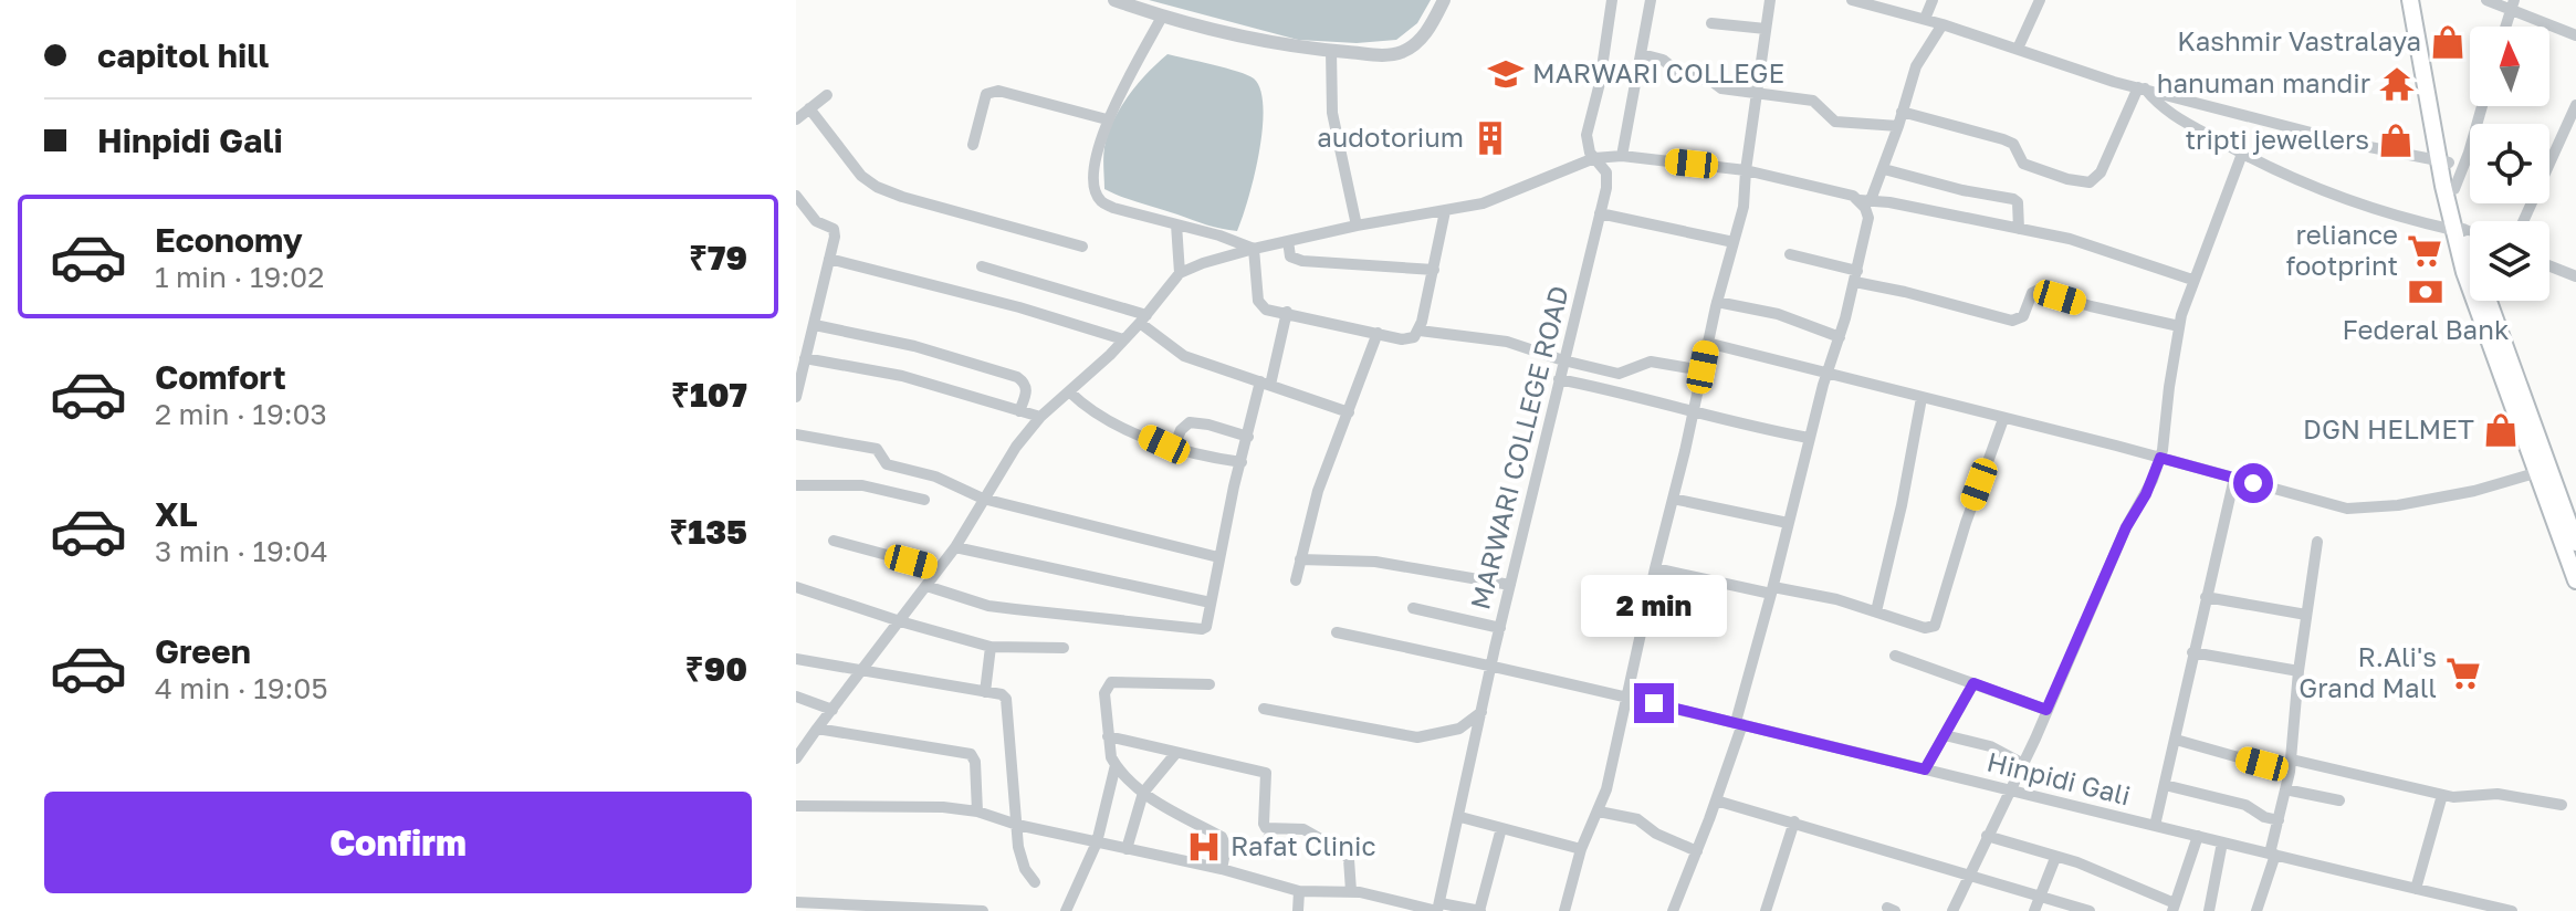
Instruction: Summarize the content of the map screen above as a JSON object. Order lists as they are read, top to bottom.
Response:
{
  "streets": {
    "street": ["MARWARI COLLEGE ROAD", "Hinpidi Gali"]
  },
  "crossings": [
    ["MARWARI COLLEGE ROAD", "Hinpidi Gali"]
  ],
  "places": {
    "shop": ["Kashmir Vastralaya", "tripti jewellers", "DGN HELMET"],
    "school or university": ["MARWARI COLLEGE"],
    "temple": ["hanuman mandir"],
    "building": ["audotorium"],
    "supermarket": ["reliance footprint", "R.Ali's Grand Mall"],
    "bank": ["Federal Bank"],
    "hospital": ["Rafat Clinic"]
  },
  "north": "top",
  "page": {
    "banner": ["capitol hill", "Hinpidi Gali"],
    "list": [
      {
        "name": "Economy",
        "note": "1 min · 19:02",
        "value": "₹79"
      },
      {
        "name": "Comfort",
        "note": "2 min · 19:03",
        "value": "₹107"
      },
      {
        "name": "XL",
        "note": "3 min · 19:04",
        "value": "₹135"
      },
      {
        "name": "Green",
        "note": "4 min · 19:05",
        "value": "₹90"
      }
    ],
    "bubble": "2 min",
    "buttons": "Confirm"
  }
}
